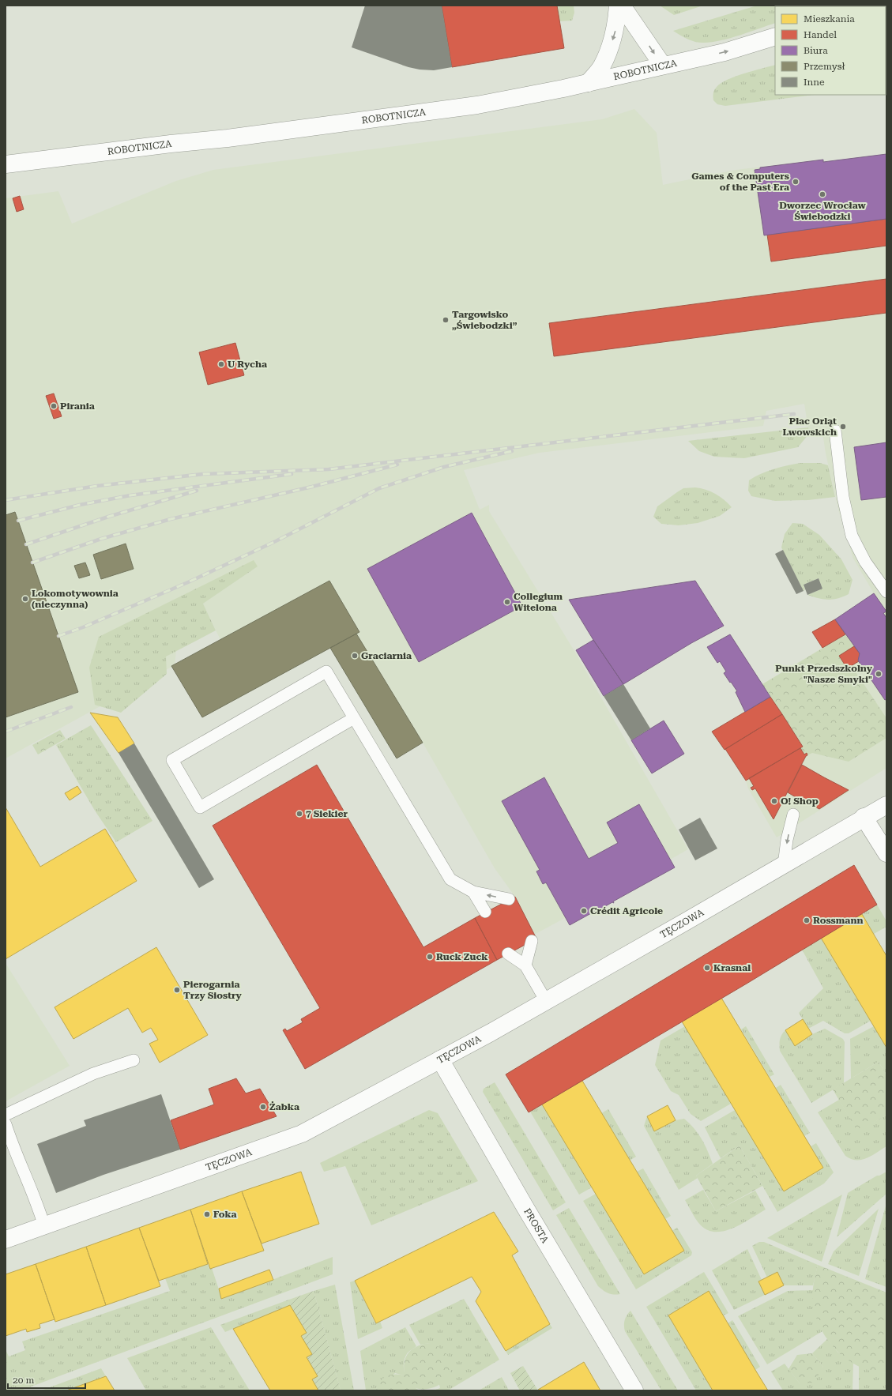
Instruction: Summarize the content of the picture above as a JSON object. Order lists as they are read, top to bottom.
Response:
{
  "streets": {
    "street": ["ROBOTNICZA", "TĘCZOWA", "PROSTA"]
  },
  "crossings": [
    ["TĘCZOWA", "PROSTA"]
  ],
  "places": [
    "Games & Computers of the Past Era",
    "Dworzec Wrocław Świebodzki",
    "Targowisko „Świebodzki”",
    "U Rycha",
    "Pirania",
    "Plac Orląt Lwowskich",
    "Lokomotywownia (nieczynna)",
    "Collegium Witelona",
    "Graciarnia",
    "Punkt Przedszkolny \"Nasze Smyki\"",
    "O! Shop",
    "7 Siekier",
    "Crédit Agricole",
    "Rossmann",
    "Ruck Zuck",
    "Krasnal",
    "Pierogarnia Trzy Siostry",
    "Żabka",
    "Foka"
  ],
  "legend": [
    "Mieszkania",
    "Handel",
    "Biura",
    "Przemysł",
    "Inne"
  ],
  "scale_bar": "20 m"
}
